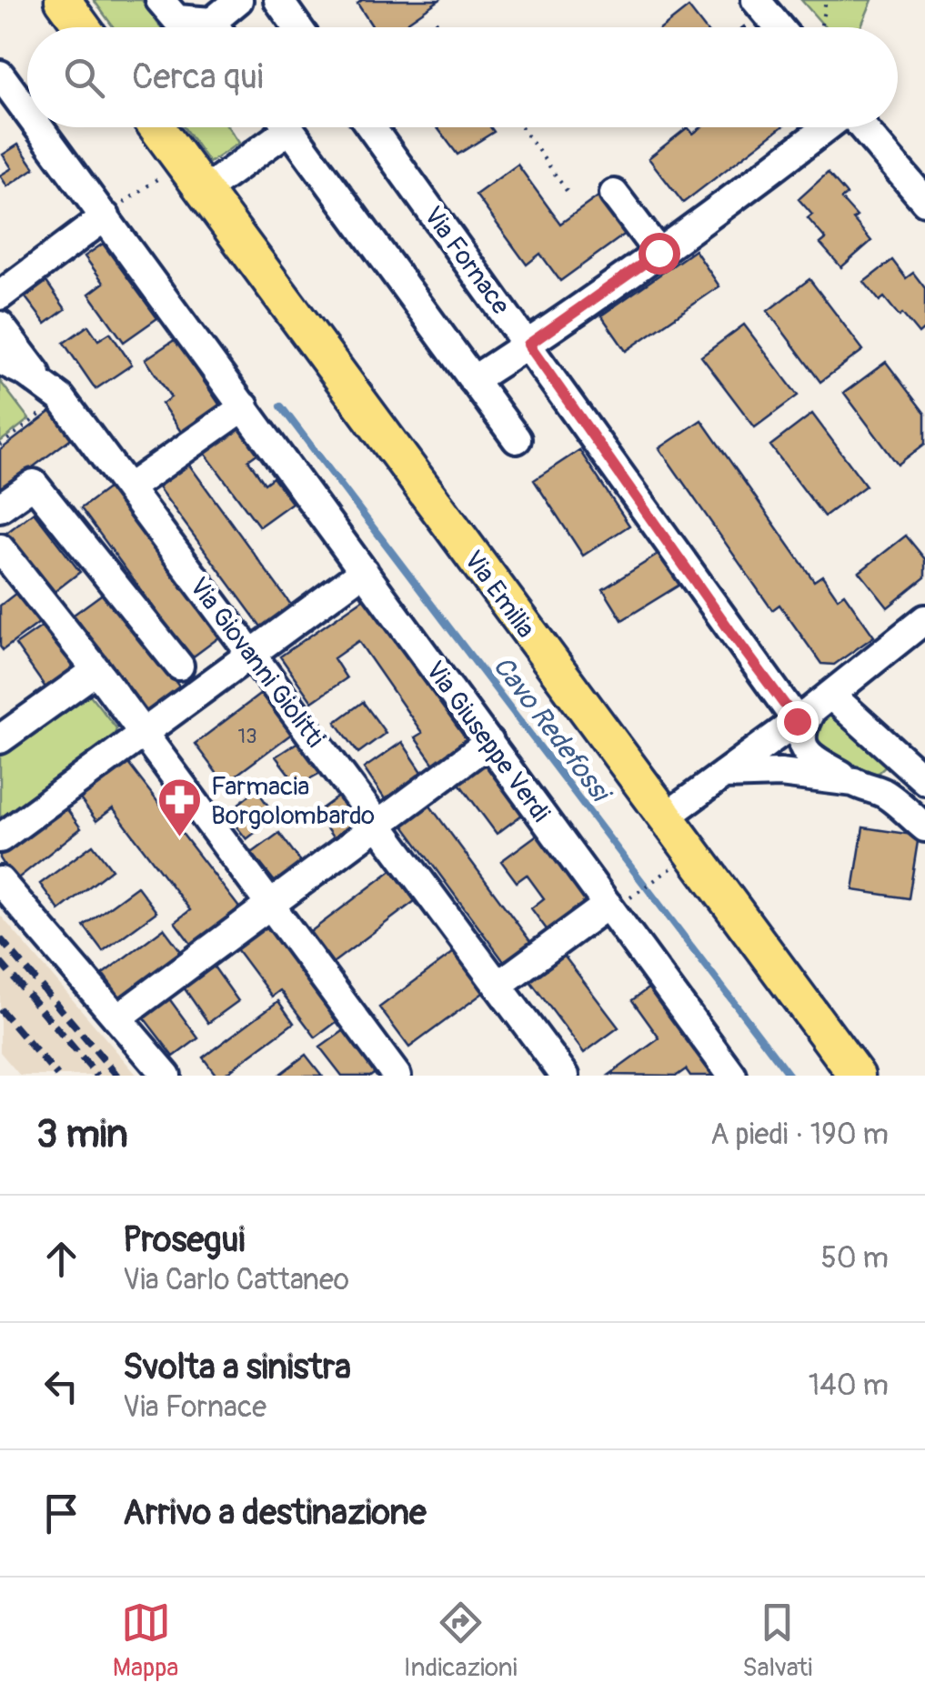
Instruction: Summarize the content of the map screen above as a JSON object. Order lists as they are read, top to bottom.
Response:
{
  "streets": {
    "main road": ["Via Emilia"],
    "street": ["Via Fornace", "Via Giovanni Giolitti", "Via Giuseppe Verdi"]
  },
  "water": ["Cavo Redefossi"],
  "places": {
    "pharmacy": ["Farmacia Borgolombardo"]
  },
  "house_numbers": ["13"],
  "page": {
    "search": "Cerca qui",
    "heading": ["3 min", "A piedi · 190 m"],
    "list": [
      ["Prosegui", "Via Carlo Cattaneo", "50 m"],
      ["Svolta a sinistra", "Via Fornace", "140 m"],
      "Arrivo a destinazione"
    ],
    "nav": ["Mappa", "Indicazioni", "Salvati"]
  }
}
